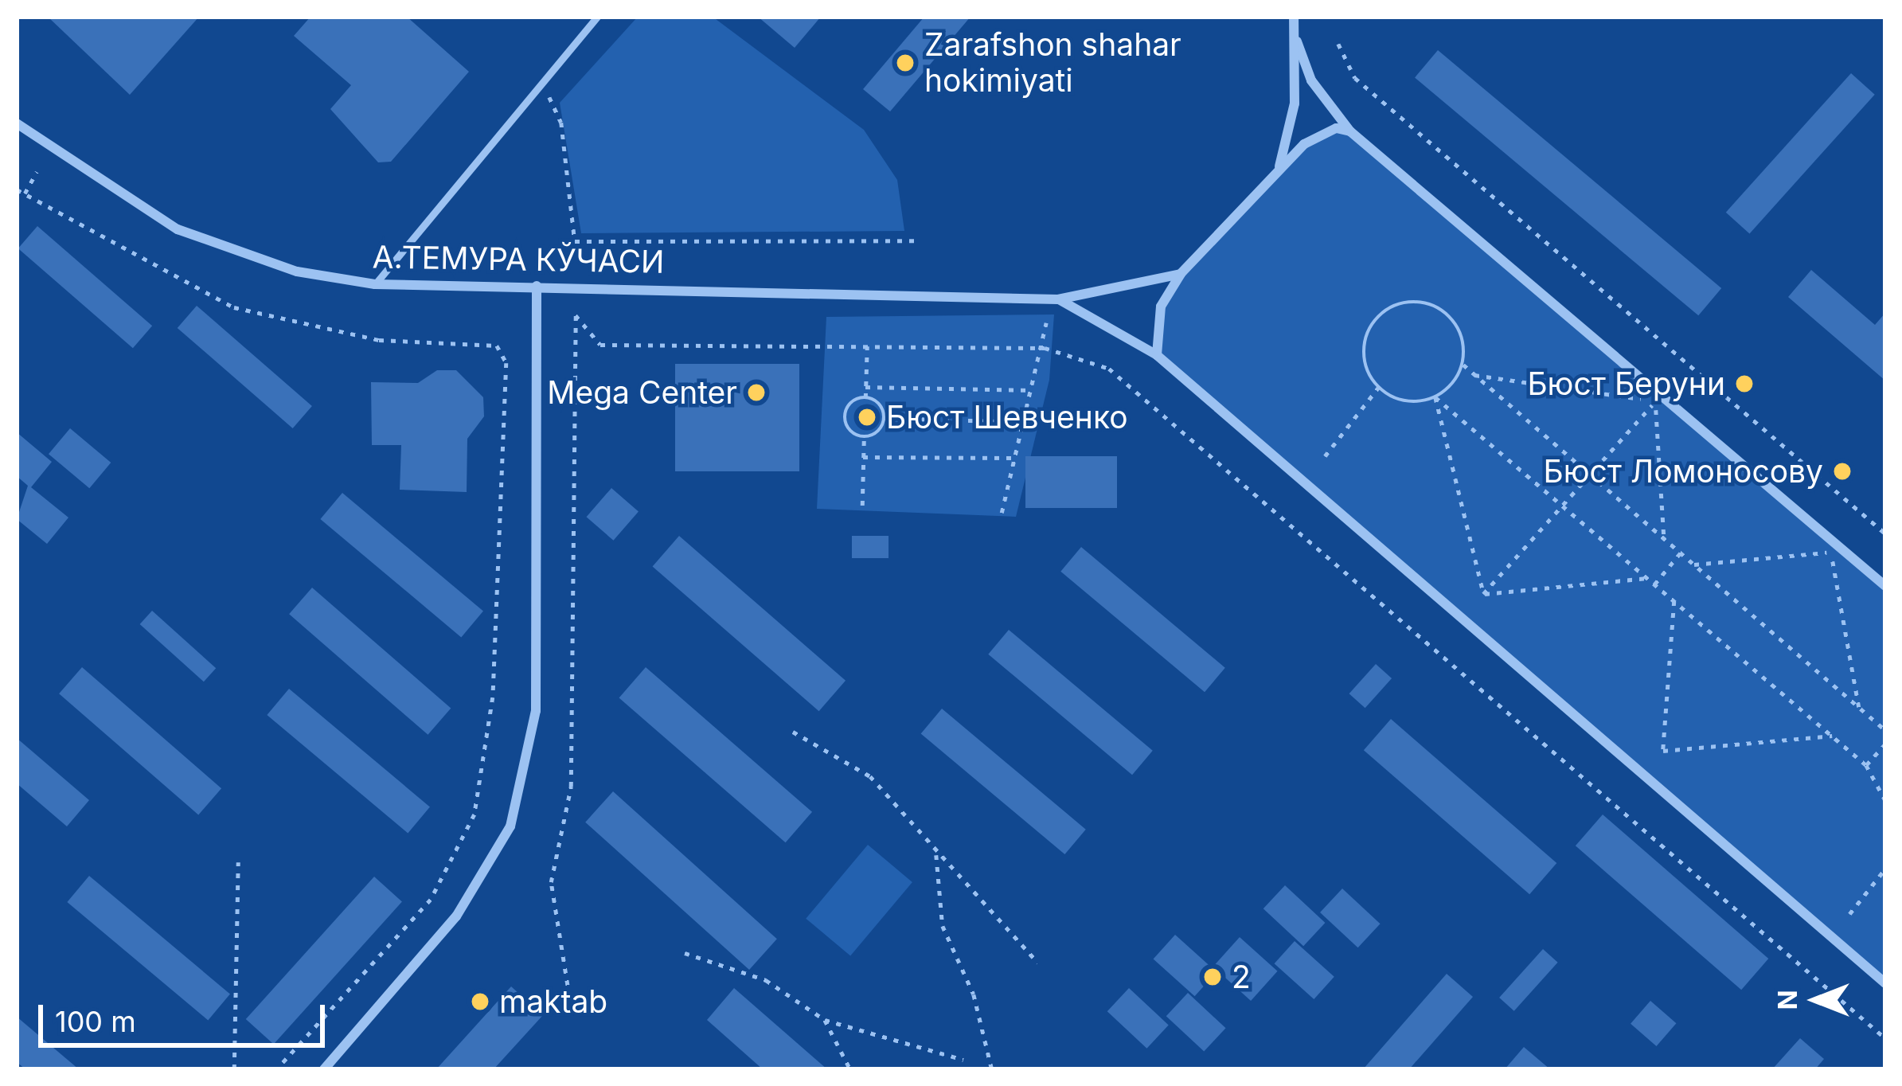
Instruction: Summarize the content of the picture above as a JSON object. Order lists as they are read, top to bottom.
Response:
{
  "streets": {
    "street": ["А.ТЕМУРА КЎЧАСИ"]
  },
  "places": [
    "Zarafshon shahar hokimiyati",
    "Бюст Беруни",
    "Mega Center",
    "Бюст Шевченко",
    "Бюст Ломоносову",
    "2",
    "maktab"
  ],
  "scale_bar": "100 m",
  "north": "left"
}
